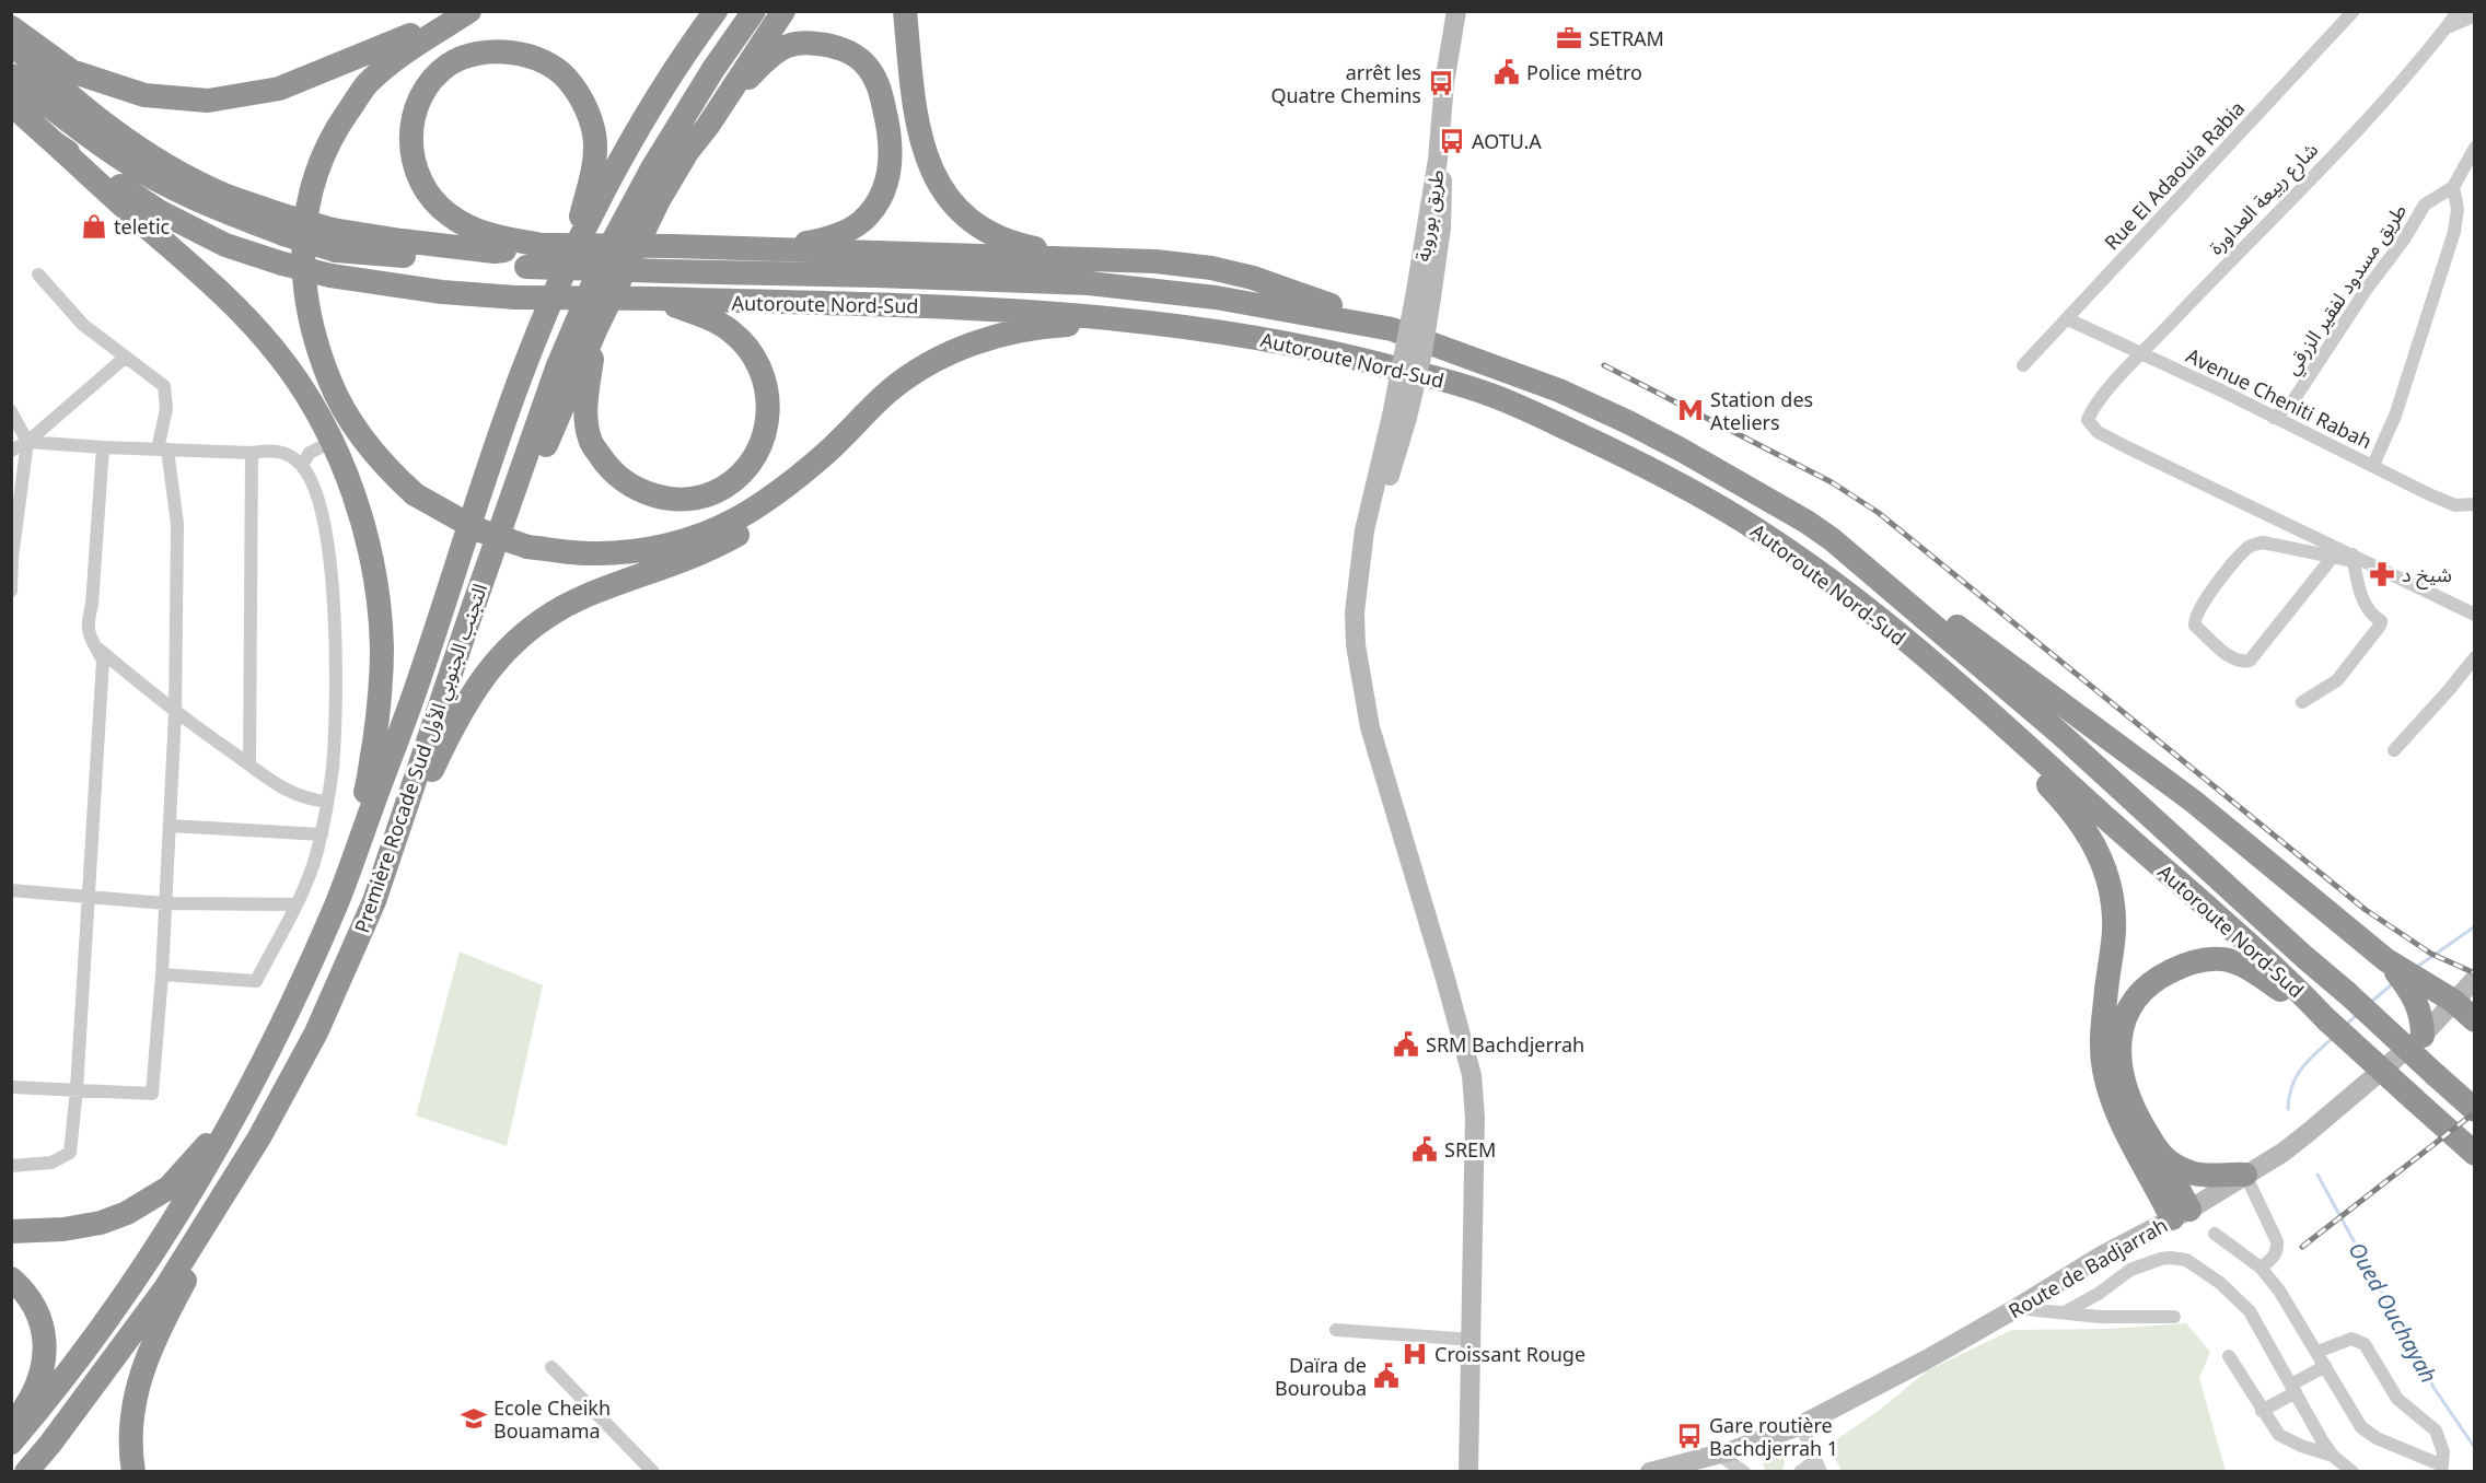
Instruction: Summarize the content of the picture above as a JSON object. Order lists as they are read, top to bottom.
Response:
{
  "streets": {
    "highway": ["Autoroute Nord-Sud", "Première Rocade Sud التجنب الجنوبي الأول"],
    "main road": ["طريق بوروبة", "Route de Badjarrah"],
    "street": [
      "Rue El Adaouia Rabia",
      "شارع ربيعة العداورة",
      "طريق مسدود لفقير الزرقي",
      "Avenue Cheniti Rabah"
    ]
  },
  "crossings": [
    ["Rue El Adaouia Rabia", "Avenue Cheniti Rabah"],
    ["شارع ربيعة العداورة", "Avenue Cheniti Rabah"],
    ["طريق مسدود لفقير الزرقي", "Avenue Cheniti Rabah"]
  ],
  "water": ["Oued Ouchayah"],
  "places": {
    "office": ["SETRAM"],
    "public building": [
      "Police métro",
      "SRM Bachdjerrah",
      "SREM",
      "Daïra de Bourouba"
    ],
    "bus stop": ["arrêt les Quatre Chemins", "AOTU.A", "Gare routière Bachdjerrah 1"],
    "shop": ["teletic"],
    "metro station": ["Station des Ateliers"],
    "pharmacy": ["شيخ د"],
    "hospital": ["Croissant Rouge"],
    "school or university": ["Ecole Cheikh Bouamama"]
  }
}
